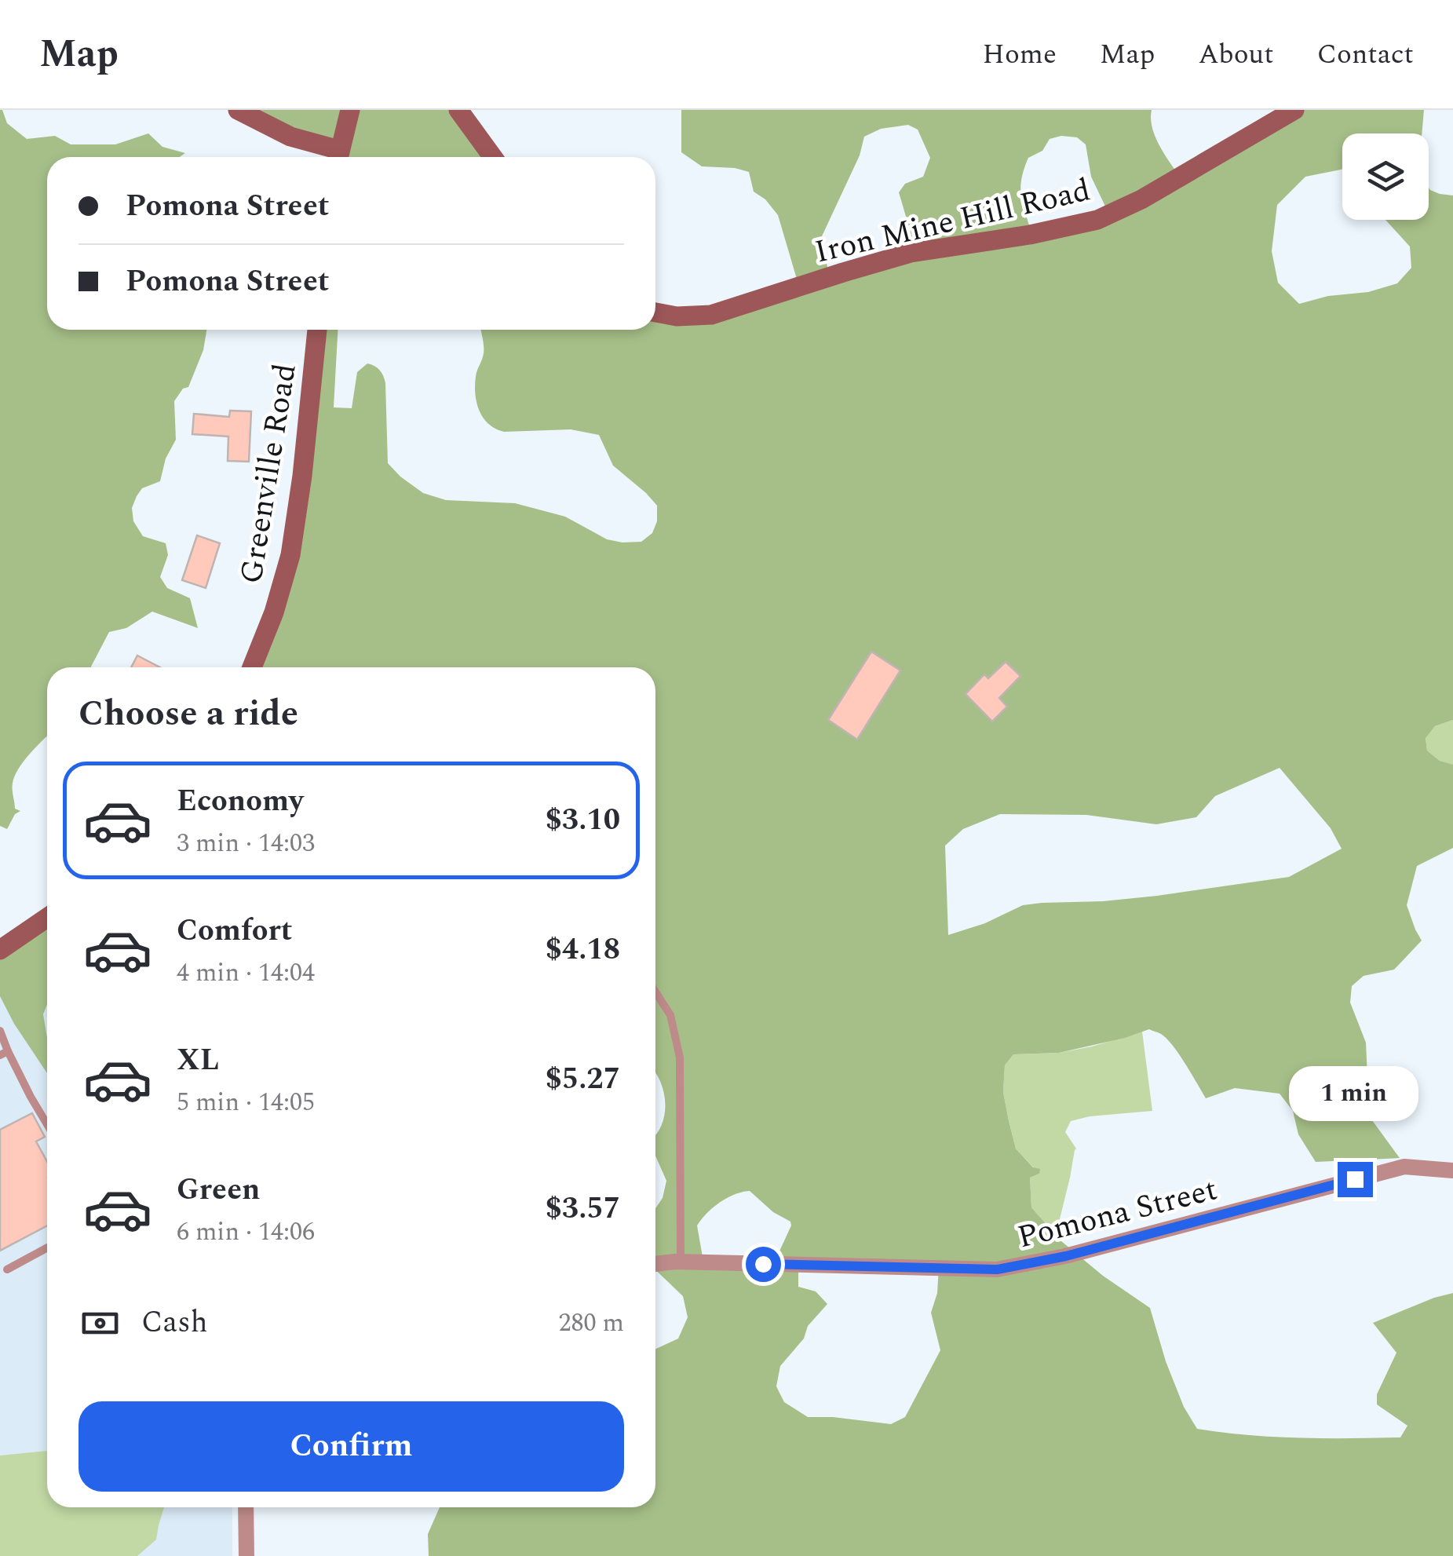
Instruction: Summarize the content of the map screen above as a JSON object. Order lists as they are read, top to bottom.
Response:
{
  "streets": {
    "street": ["Iron Mine Hill Road", "Greenville Road", "Pomona Street"]
  },
  "page": {
    "header": "Map",
    "nav": [
      "Home",
      "Map",
      "About",
      "Contact"
    ],
    "banner": ["Pomona Street", "Pomona Street"],
    "heading": "Choose a ride",
    "list": [
      {
        "name": "Economy",
        "note": "3 min · 14:03",
        "value": "$3.10"
      },
      {
        "name": "Comfort",
        "note": "4 min · 14:04",
        "value": "$4.18"
      },
      {
        "name": "XL",
        "note": "5 min · 14:05",
        "value": "$5.27"
      },
      {
        "name": "Green",
        "note": "6 min · 14:06",
        "value": "$3.57"
      }
    ],
    "bubble": "1 min",
    "pay": ["Cash", "280 m"],
    "buttons": "Confirm"
  }
}
